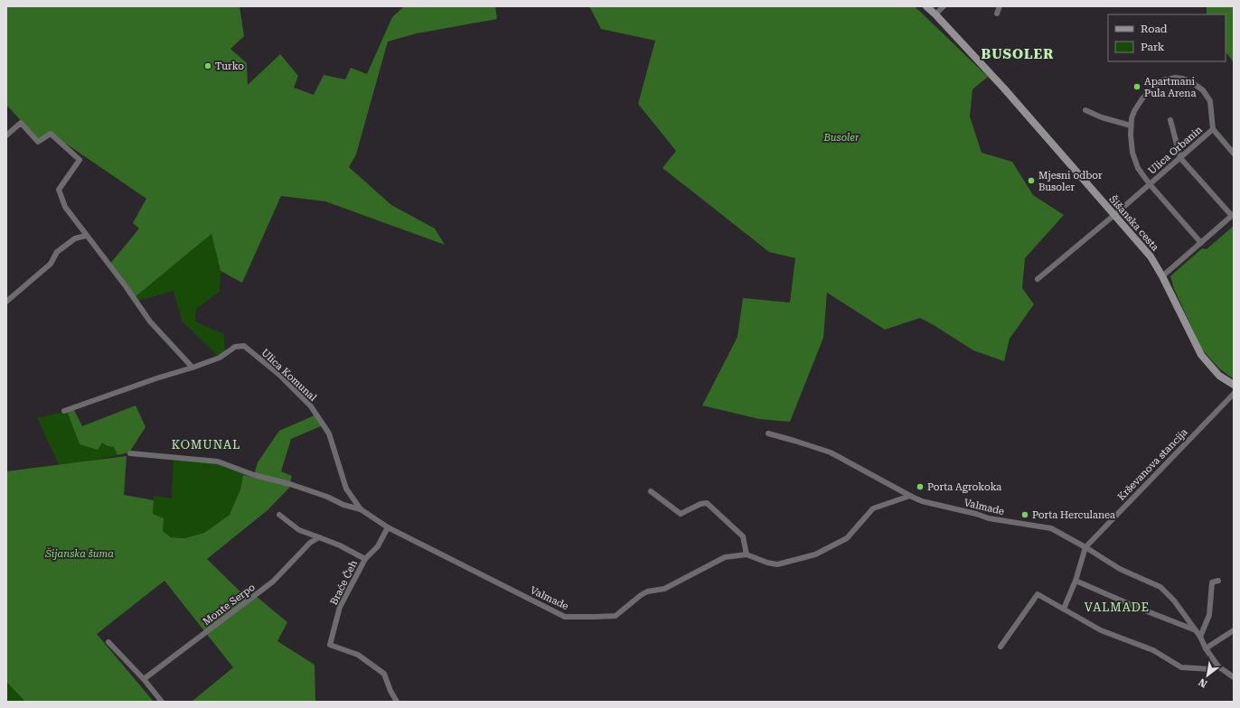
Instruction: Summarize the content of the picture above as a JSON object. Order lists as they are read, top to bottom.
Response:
{
  "streets": {
    "main road": ["Šišanska cesta"],
    "street": [
      "Ulica Orbanin",
      "Ulica Komunal",
      "Krševanova stancija",
      "Valmade",
      "Braće Čeh",
      "Monte Serpo"
    ]
  },
  "crossings": [
    ["Ulica Orbanin", "Šišanska cesta"],
    ["Ulica Komunal", "Valmade"],
    ["Ulica Komunal", "Braće Čeh"],
    ["Krševanova stancija", "Valmade"],
    ["Valmade", "Braće Čeh"]
  ],
  "districts": ["BUSOLER", "KOMUNAL", "VALMADE"],
  "parks": ["Busoler", "Šijanska šuma"],
  "places": [
    "Turko",
    "Apartmani Pula Arena",
    "Mjesni odbor Busoler",
    "Porta Agrokoka",
    "Porta Herculanea"
  ],
  "legend": ["Road", "Park"],
  "north": "bottom left"
}
